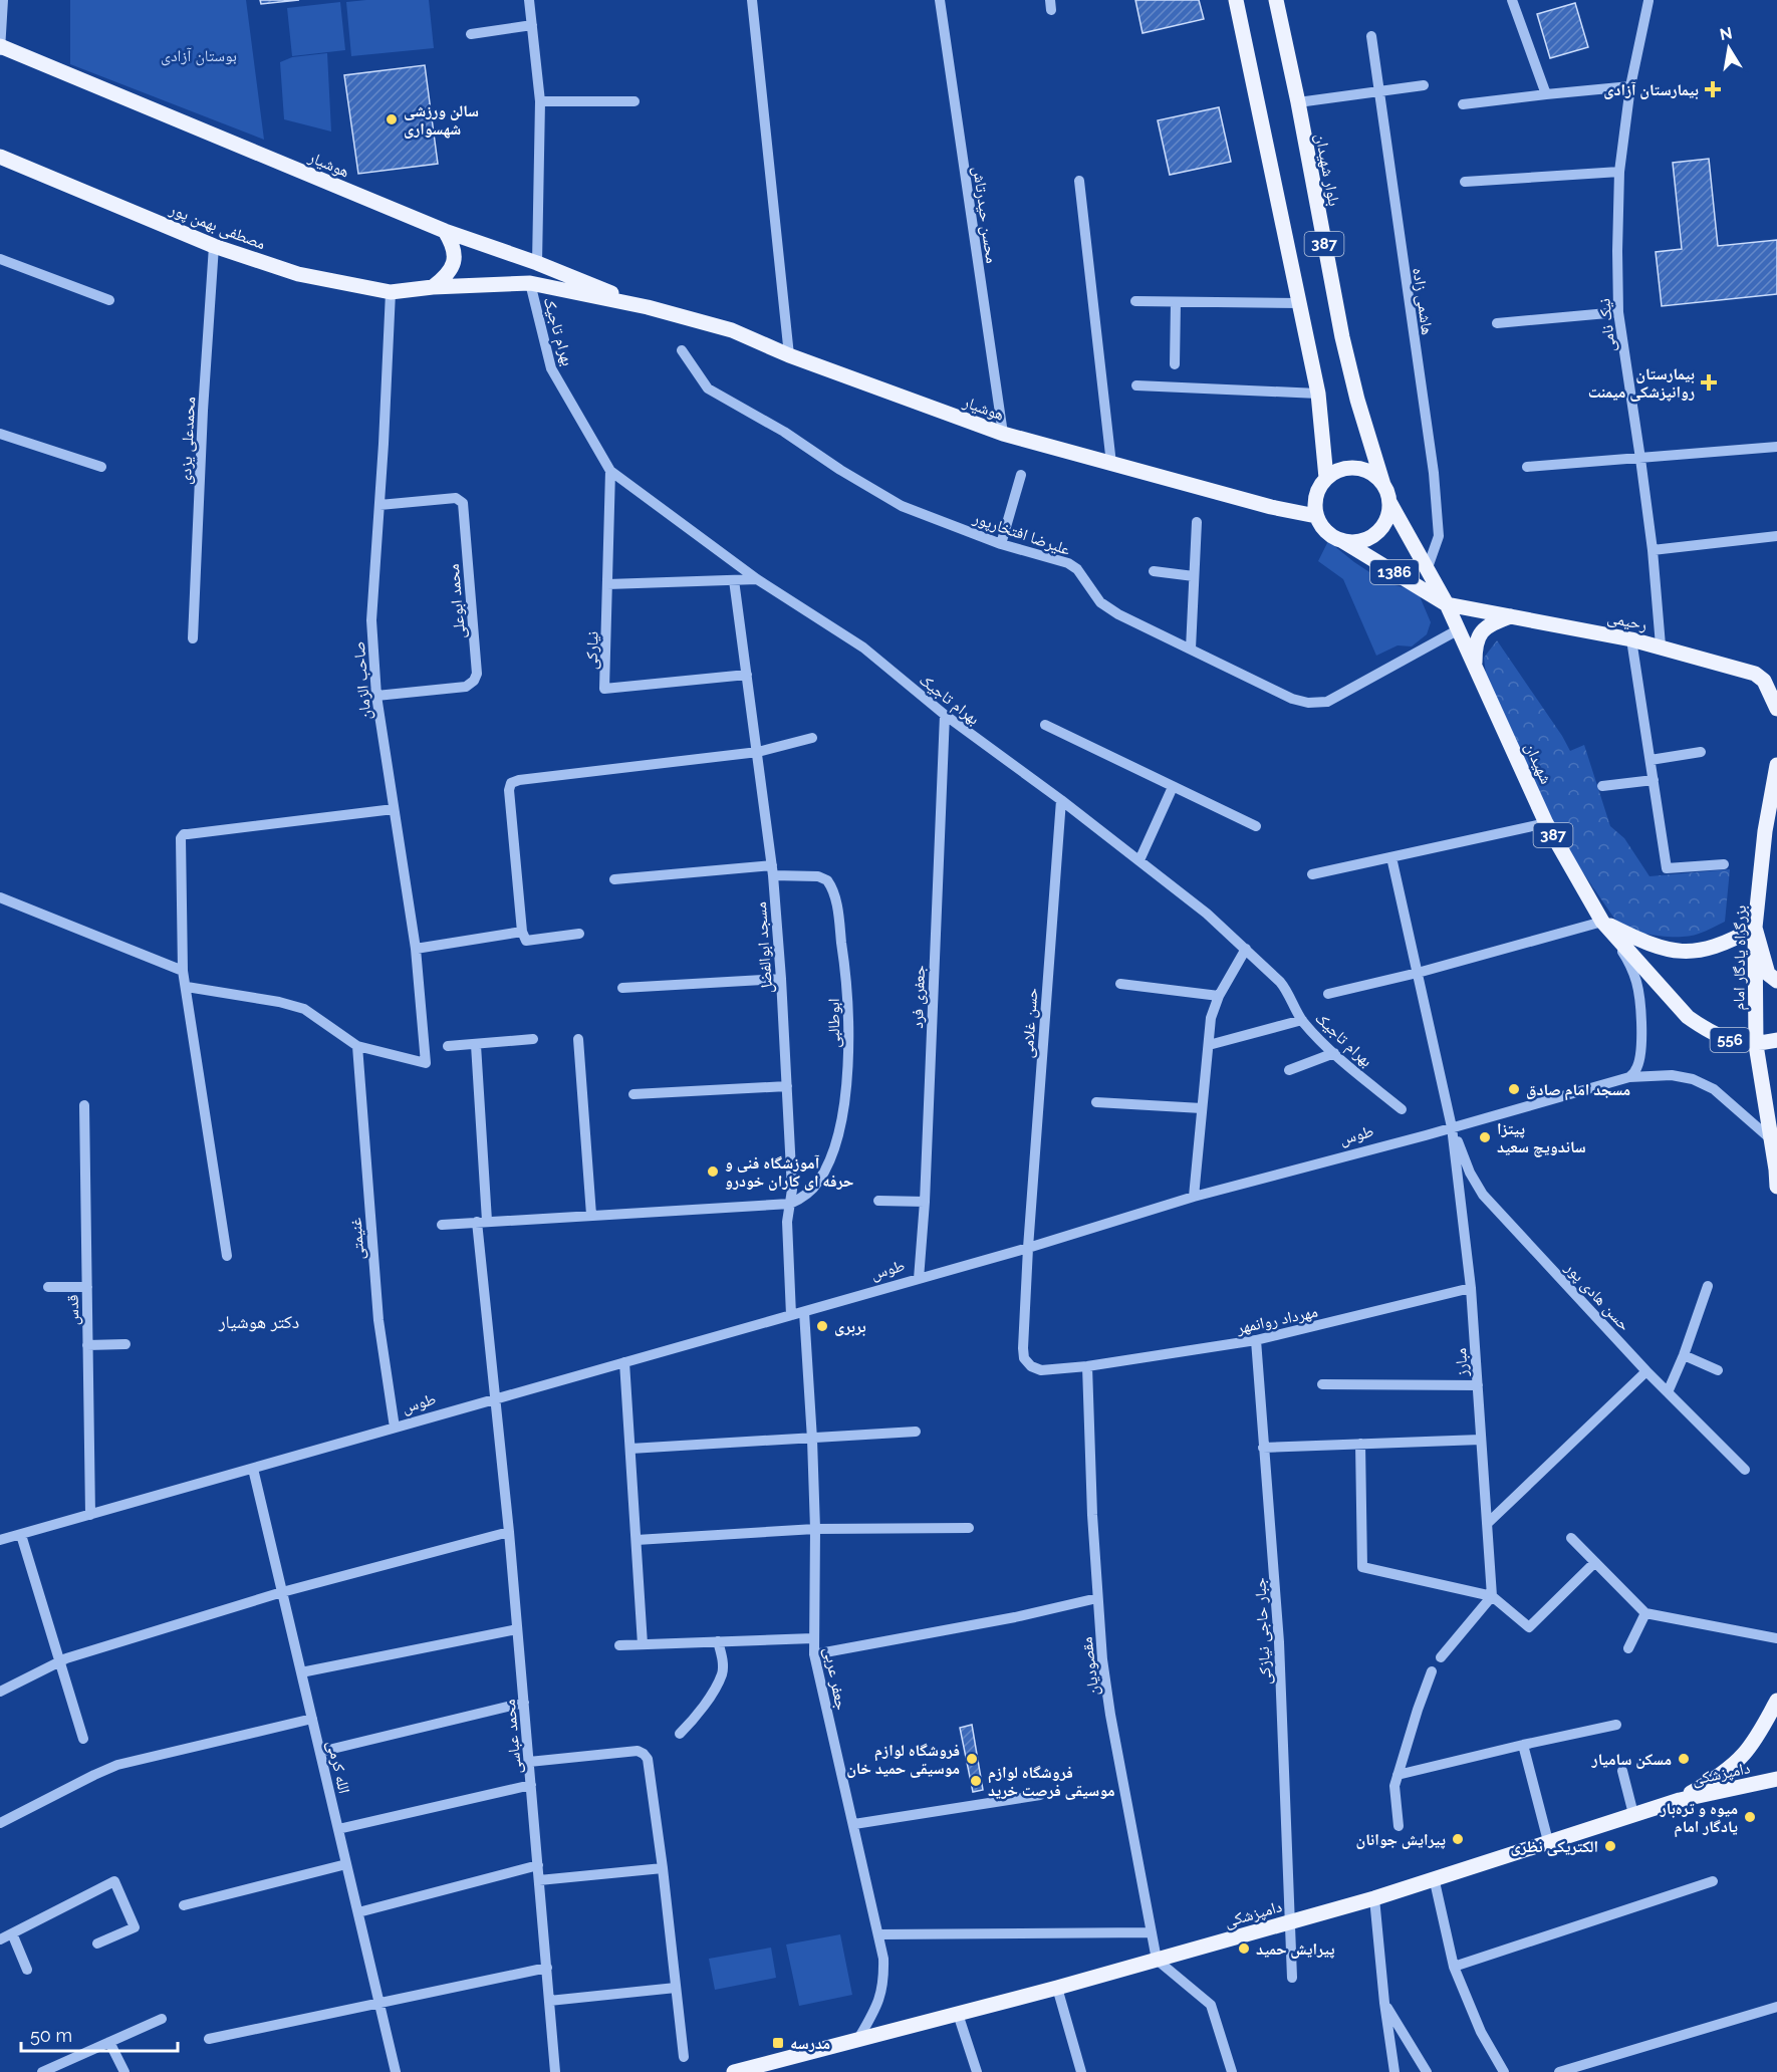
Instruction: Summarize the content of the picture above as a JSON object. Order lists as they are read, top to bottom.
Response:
{
  "streets": {
    "main road": [
      "هوشیار",
      "بلوار شهیدان",
      "مصطفی بهمن پور",
      "387",
      "1386",
      "رحیمی",
      "شهیدان",
      "بزرگراه یادگار امام",
      "556",
      "دامپزشکی"
    ],
    "street": [
      "محسن حیدرتاش",
      "هاشمی زاده",
      "نیک نامی",
      "بهرام تاجیک",
      "محمدعلی یزدی",
      "علیرضا افتخارپور",
      "محمد ابوعلی",
      "نیارکی",
      "صاحب الزمان",
      "مسجد ابوالفضل",
      "جعفری فرد",
      "ابوطالبی",
      "حسن غلامی",
      "طوس",
      "غنیمتی",
      "حسن هادی پور",
      "قدس",
      "مهرداد روانمهر",
      "مبارز",
      "جبار حاجی نیازکی",
      "مقصودیان",
      "جعفر عربی",
      "محمد عباسی",
      "الله کرمی"
    ]
  },
  "crossings": [
    ["هوشیار", "بلوار شهیدان"],
    ["هوشیار", "محسن حیدرتاش"],
    ["هوشیار", "مصطفی بهمن پور"],
    ["هوشیار", "387"],
    ["هوشیار", "بهرام تاجیک"],
    ["هوشیار", "1386"],
    ["هوشیار", "شهیدان"],
    ["بلوار شهیدان", "387"],
    ["بلوار شهیدان", "1386"],
    ["بلوار شهیدان", "شهیدان"],
    ["مصطفی بهمن پور", "بهرام تاجیک"],
    ["مصطفی بهمن پور", "محمدعلی یزدی"],
    ["مصطفی بهمن پور", "صاحب الزمان"],
    ["387", "1386"],
    ["387", "شهیدان"],
    ["هاشمی زاده", "شهیدان"],
    ["نیک نامی", "رحیمی"],
    ["بهرام تاجیک", "نیارکی"],
    ["بهرام تاجیک", "جعفری فرد"],
    ["بهرام تاجیک", "حسن غلامی"],
    ["علیرضا افتخارپور", "شهیدان"],
    ["1386", "رحیمی"],
    ["1386", "شهیدان"],
    ["محمد ابوعلی", "صاحب الزمان"],
    ["رحیمی", "شهیدان"],
    ["نیارکی", "مسجد ابوالفضل"],
    ["صاحب الزمان", "غنیمتی"],
    ["شهیدان", "556"],
    ["مسجد ابوالفضل", "ابوطالبی"],
    ["مسجد ابوالفضل", "طوس"],
    ["بزرگراه یادگار امام", "556"],
    ["بزرگراه یادگار امام", "طوس"],
    ["جعفری فرد", "طوس"],
    ["حسن غلامی", "طوس"],
    ["حسن غلامی", "مهرداد روانمهر"],
    ["حسن غلامی", "مقصودیان"],
    ["طوس", "غنیمتی"],
    ["طوس", "حسن هادی پور"],
    ["طوس", "قدس"],
    ["طوس", "مبارز"],
    ["طوس", "جعفر عربی"],
    ["طوس", "محمد عباسی"],
    ["طوس", "الله کرمی"],
    ["حسن هادی پور", "مبارز"],
    ["مهرداد روانمهر", "مبارز"],
    ["مهرداد روانمهر", "جبار حاجی نیازکی"],
    ["مهرداد روانمهر", "مقصودیان"],
    ["جبار حاجی نیازکی", "دامپزشکی"],
    ["مقصودیان", "دامپزشکی"],
    ["جعفر عربی", "دامپزشکی"]
  ],
  "districts": ["دکتر هوشیار"],
  "parks": ["بوستان آزادی"],
  "places": {
    "health": ["بیمارستان آزادی", "بیمارستان روانپزشکی میمنت"],
    "other": [
      "سالن ورزشی شهسواری",
      "مسجد امام صادق",
      "پیتزا ساندویچ سعید",
      "آموزشگاه فنی و حرفه ای کاران خودرو",
      "بربری",
      "فروشگاه لوازم موسیقی حمید خان",
      "مسکن سامیار",
      "فروشگاه لوازم موسیقی فرصت خرید",
      "میوه و تره‌بار یادگار امام",
      "پیرایش جوانان",
      "الکتریکی نظری",
      "پیرایش حمید"
    ],
    "transit": ["مدرسه"]
  },
  "scale_bar": "50 m",
  "north": "top"
}
